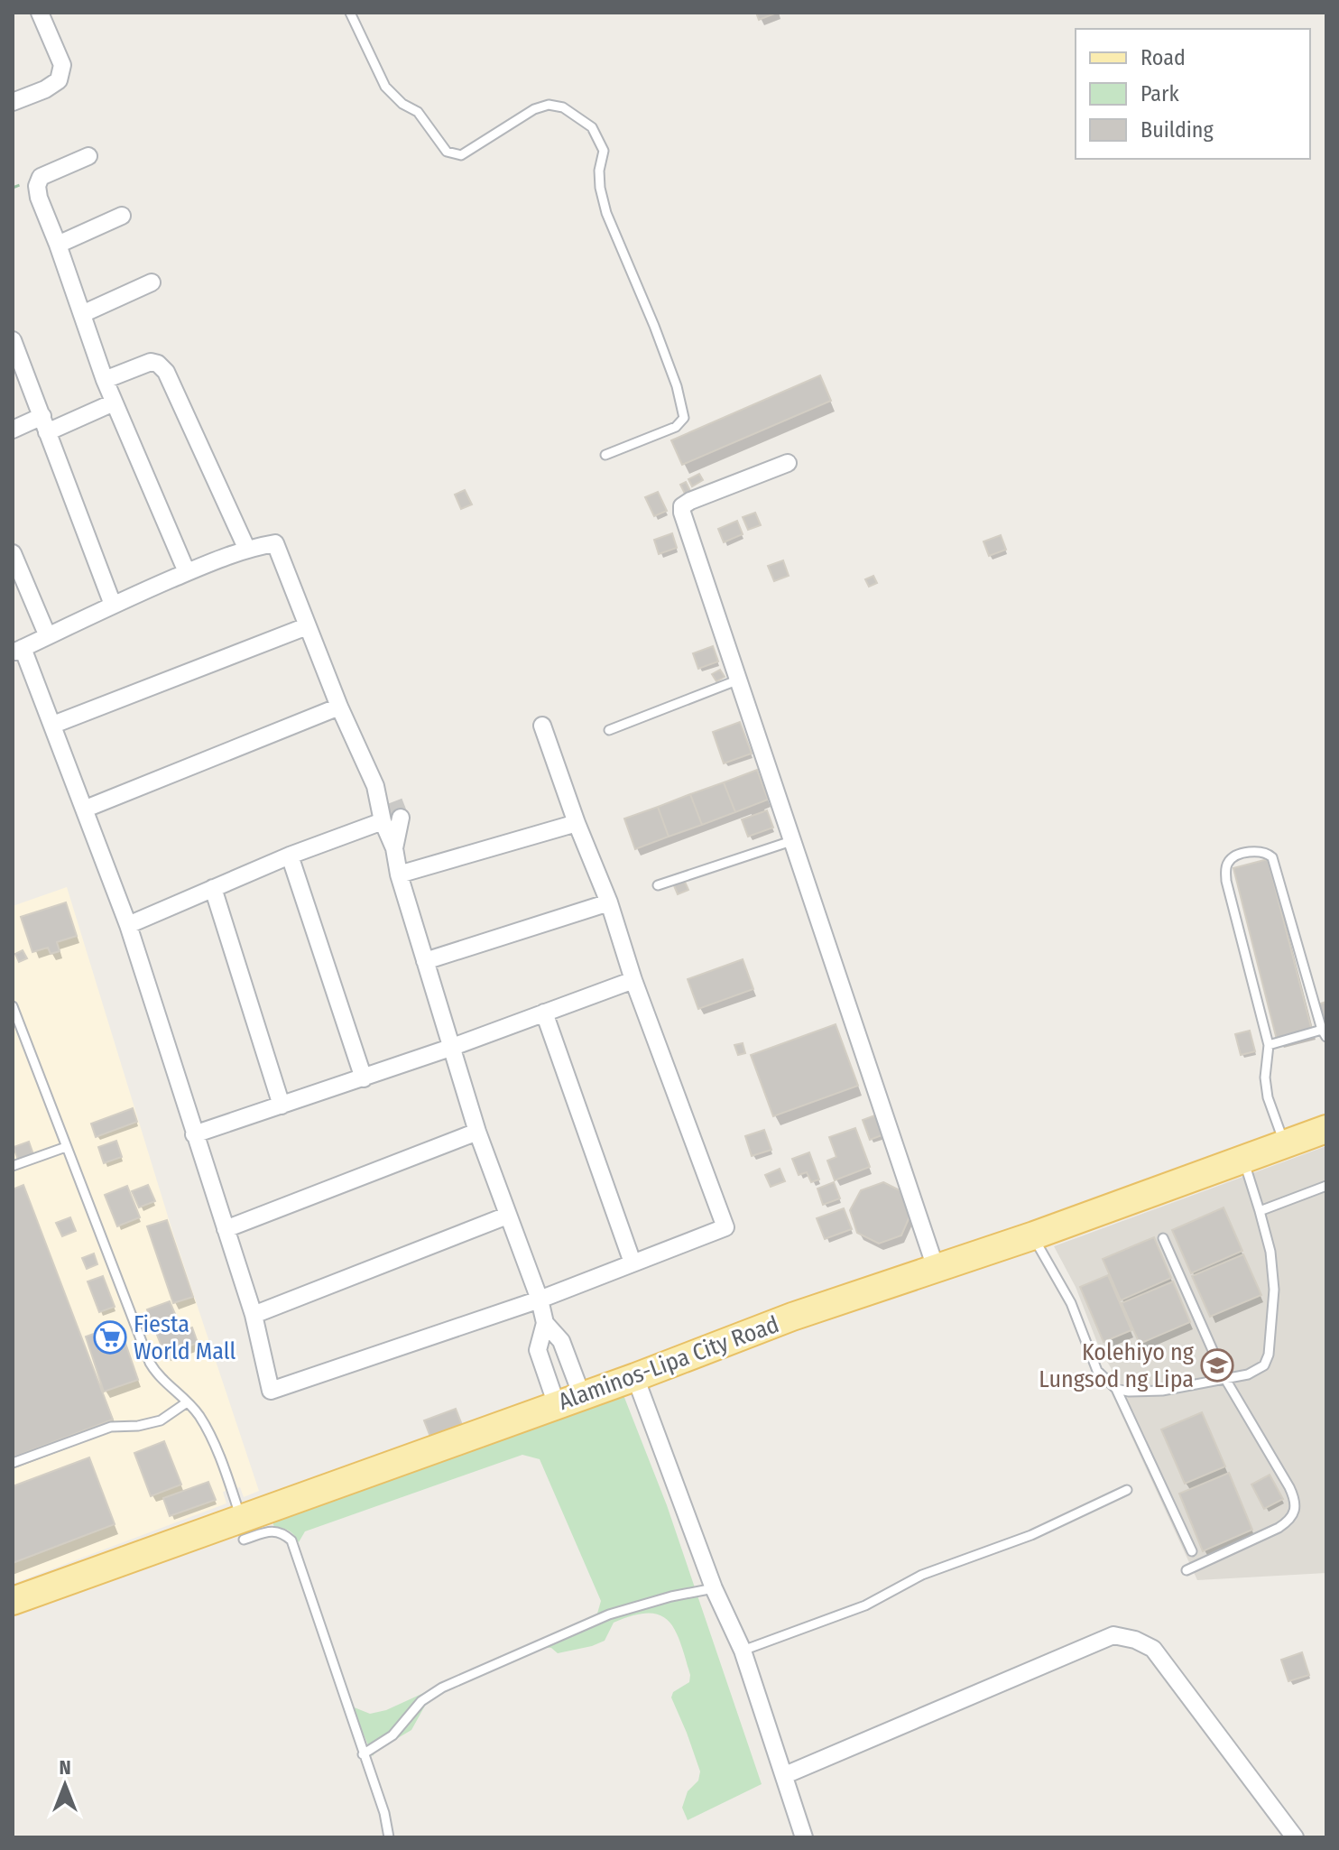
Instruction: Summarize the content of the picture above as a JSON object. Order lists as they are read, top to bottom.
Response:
{
  "streets": {
    "main road": ["Alaminos-Lipa City Road"]
  },
  "places": {
    "supermarket": ["Fiesta World Mall"],
    "school or university": ["Kolehiyo ng Lungsod ng Lipa"]
  },
  "legend": ["Road", "Park", "Building"],
  "north": "top"
}
